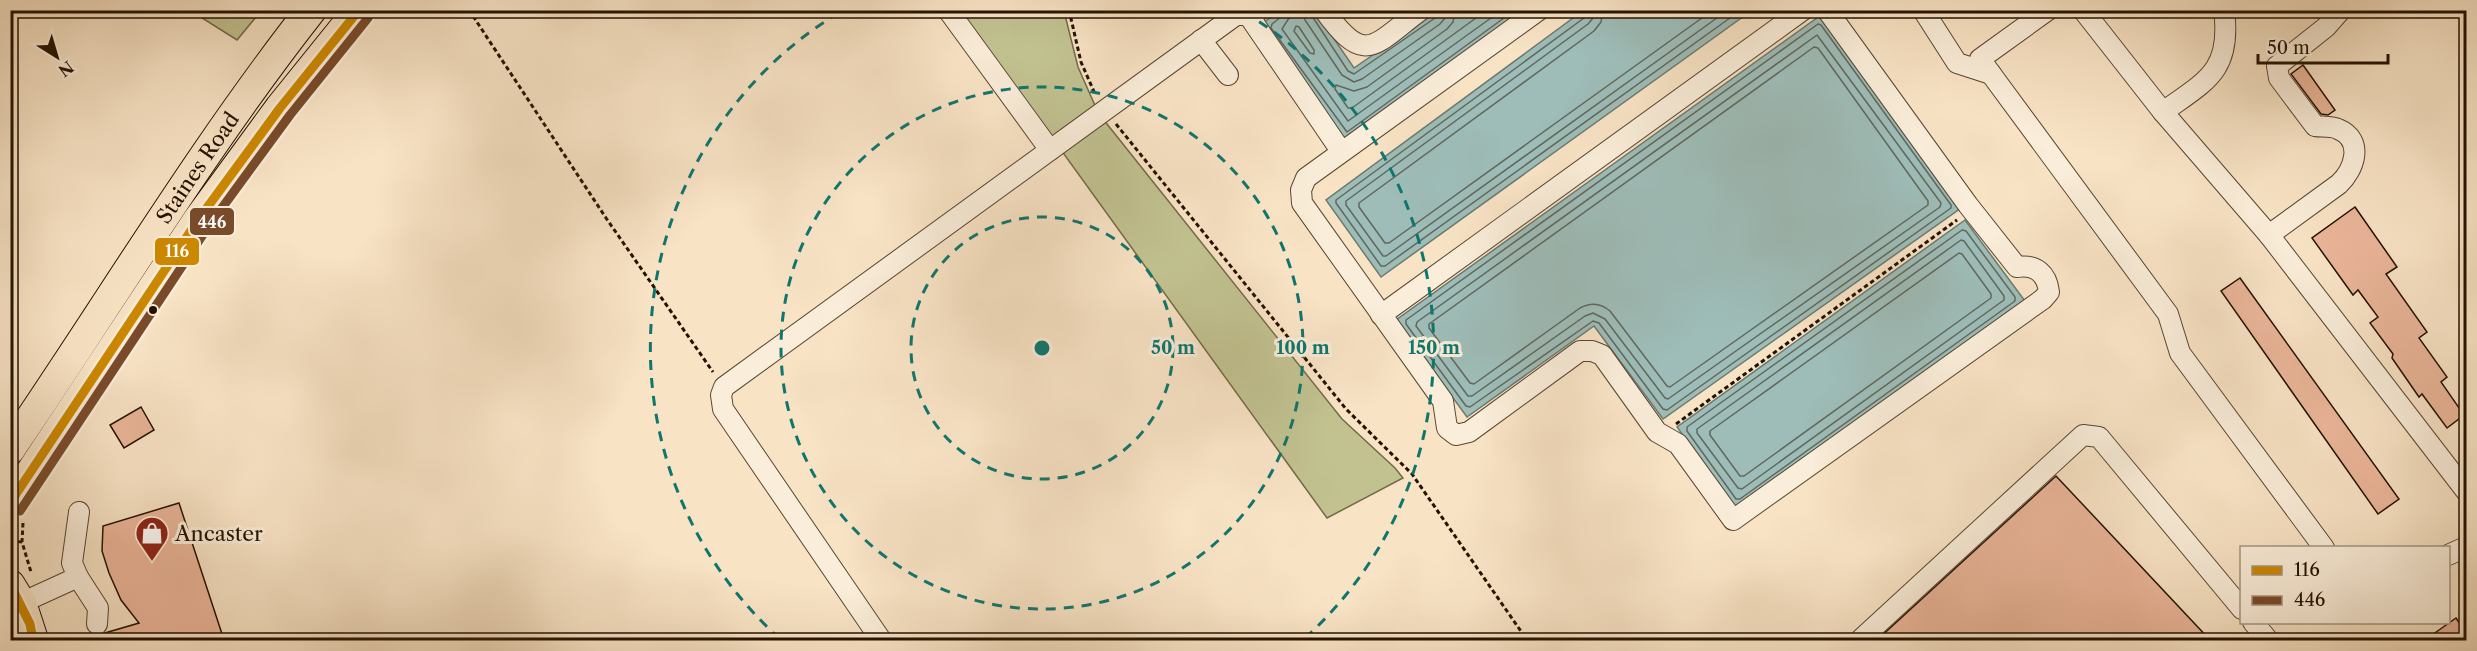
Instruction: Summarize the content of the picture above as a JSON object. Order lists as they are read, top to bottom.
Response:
{
  "streets": {
    "highway": ["Staines Road"]
  },
  "places": {
    "shop": ["Ancaster"]
  },
  "lines": ["transit line 116", "transit line 446"],
  "legend": ["116", "446"],
  "scale_bar": "50 m",
  "north": "bottom right",
  "rings": ["50 m", "100 m", "150 m"]
}
